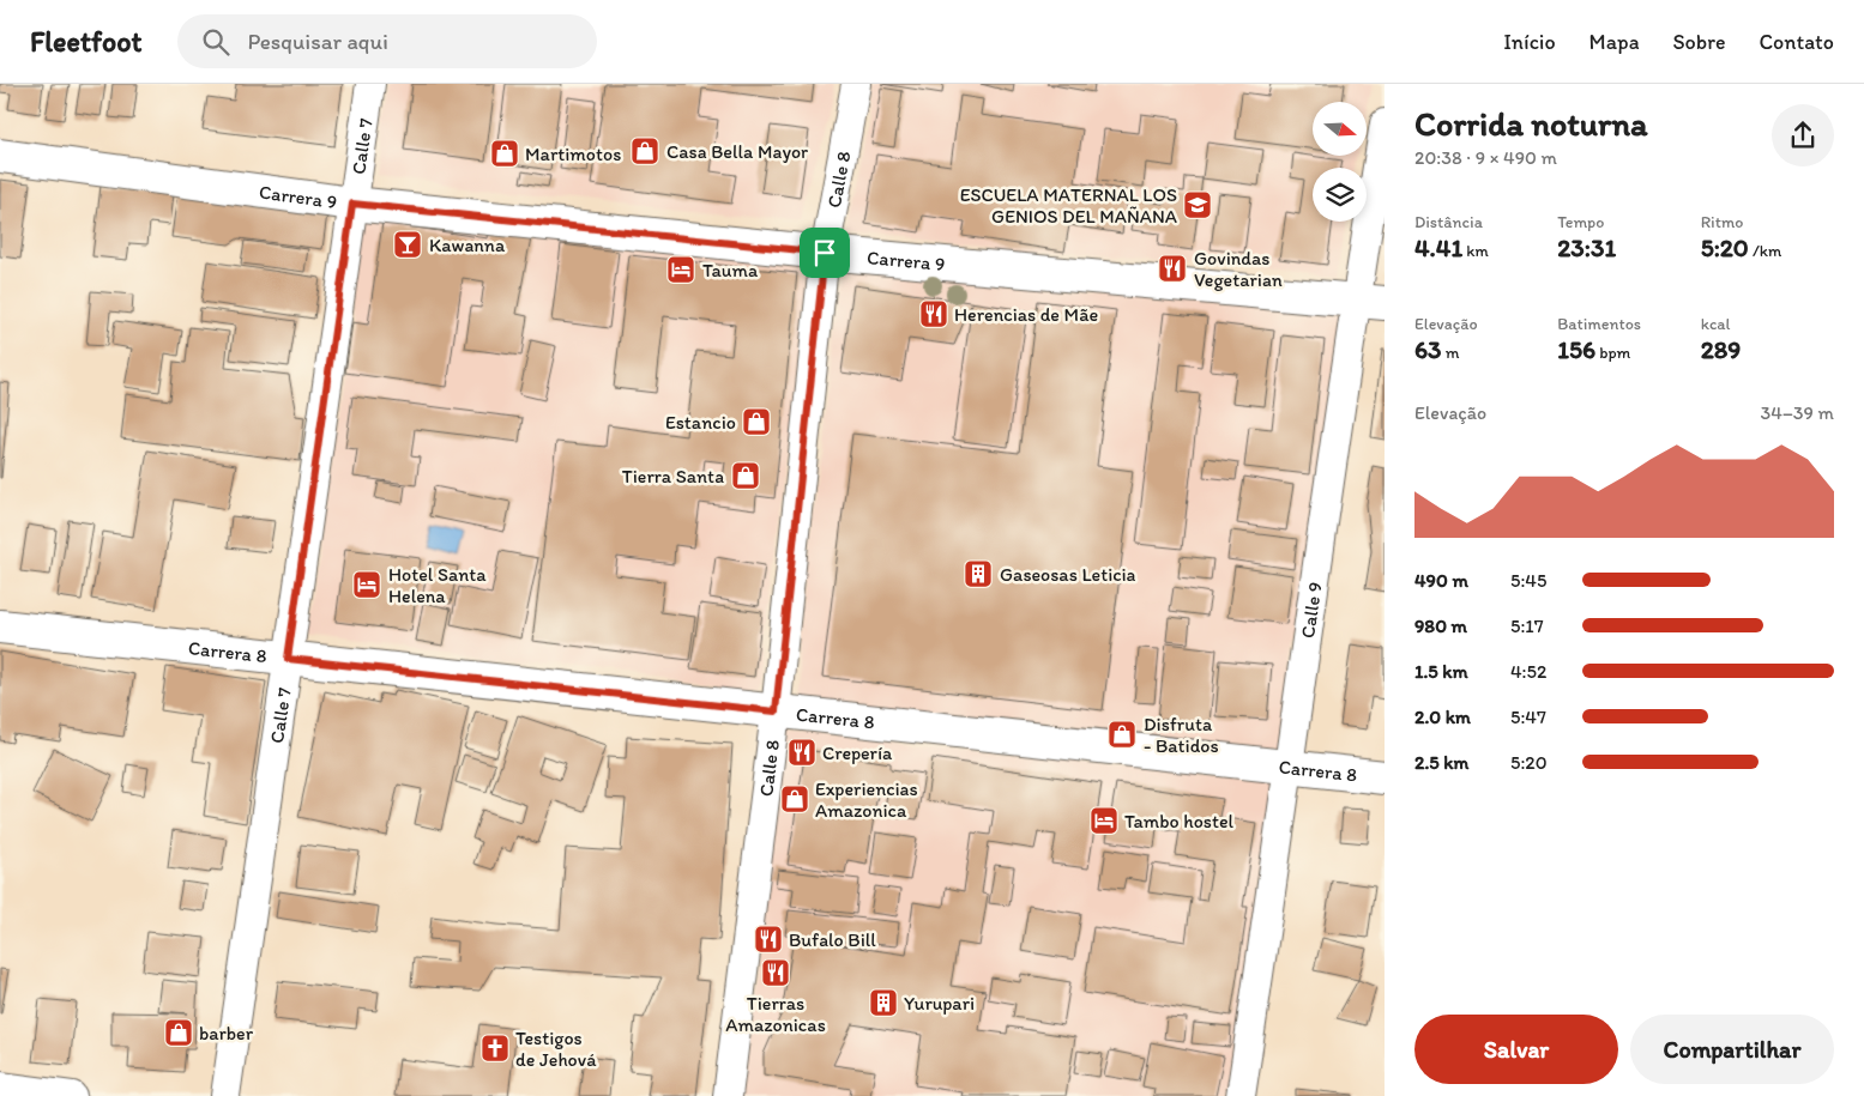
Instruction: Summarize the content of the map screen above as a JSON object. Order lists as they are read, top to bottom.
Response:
{
  "streets": {
    "street": [
      "Calle 7",
      "Calle 8",
      "Carrera 9",
      "Calle 9",
      "Carrera 8"
    ]
  },
  "crossings": [
    ["Calle 7", "Carrera 9"],
    ["Calle 7", "Carrera 8"],
    ["Calle 8", "Carrera 9"],
    ["Calle 8", "Carrera 8"],
    ["Carrera 9", "Calle 9"],
    ["Calle 9", "Carrera 8"]
  ],
  "places": {
    "shop": [
      "Casa Bella Mayor",
      "Martimotos",
      "Estancio",
      "Tierra Santa",
      "Disfruta - Batidos",
      "Experiencias Amazonica",
      "barber"
    ],
    "school or university": ["ESCUELA MATERNAL LOS GENIOS DEL MAÑANA"],
    "bar": ["Kawanna"],
    "restaurant": [
      "Govindas Vegetarian",
      "Herencias de Mãe",
      "Crepería",
      "Bufalo Bill",
      "Tierras Amazonicas"
    ],
    "hotel": ["Tauma", "Hotel Santa Helena", "Tambo hostel"],
    "building": ["Gaseosas Leticia", "Yurupari"],
    "church": ["Testigos de Jehová"]
  },
  "north": "right",
  "page": {
    "header": "Fleetfoot",
    "search": "Pesquisar aqui",
    "nav": [
      "Início",
      "Mapa",
      "Sobre",
      "Contato"
    ],
    "heading": ["Corrida noturna", "20:38 · 9 × 490 m"],
    "stats": [
      ["Distância", "4.41 km"],
      ["Tempo", "23:31"],
      ["Ritmo", "5:20 /km"],
      ["Elevação", "63 m"],
      ["Batimentos", "156 bpm"],
      ["kcal", "289"]
    ],
    "chart": ["Elevação", "34–39 m"],
    "list": [
      {
        "name": "490 m",
        "note": "5:45"
      },
      {
        "name": "980 m",
        "note": "5:17"
      },
      {
        "name": "1.5 km",
        "note": "4:52"
      },
      {
        "name": "2.0 km",
        "note": "5:47"
      },
      {
        "name": "2.5 km",
        "note": "5:20"
      }
    ],
    "buttons": ["Salvar", "Compartilhar"]
  }
}
